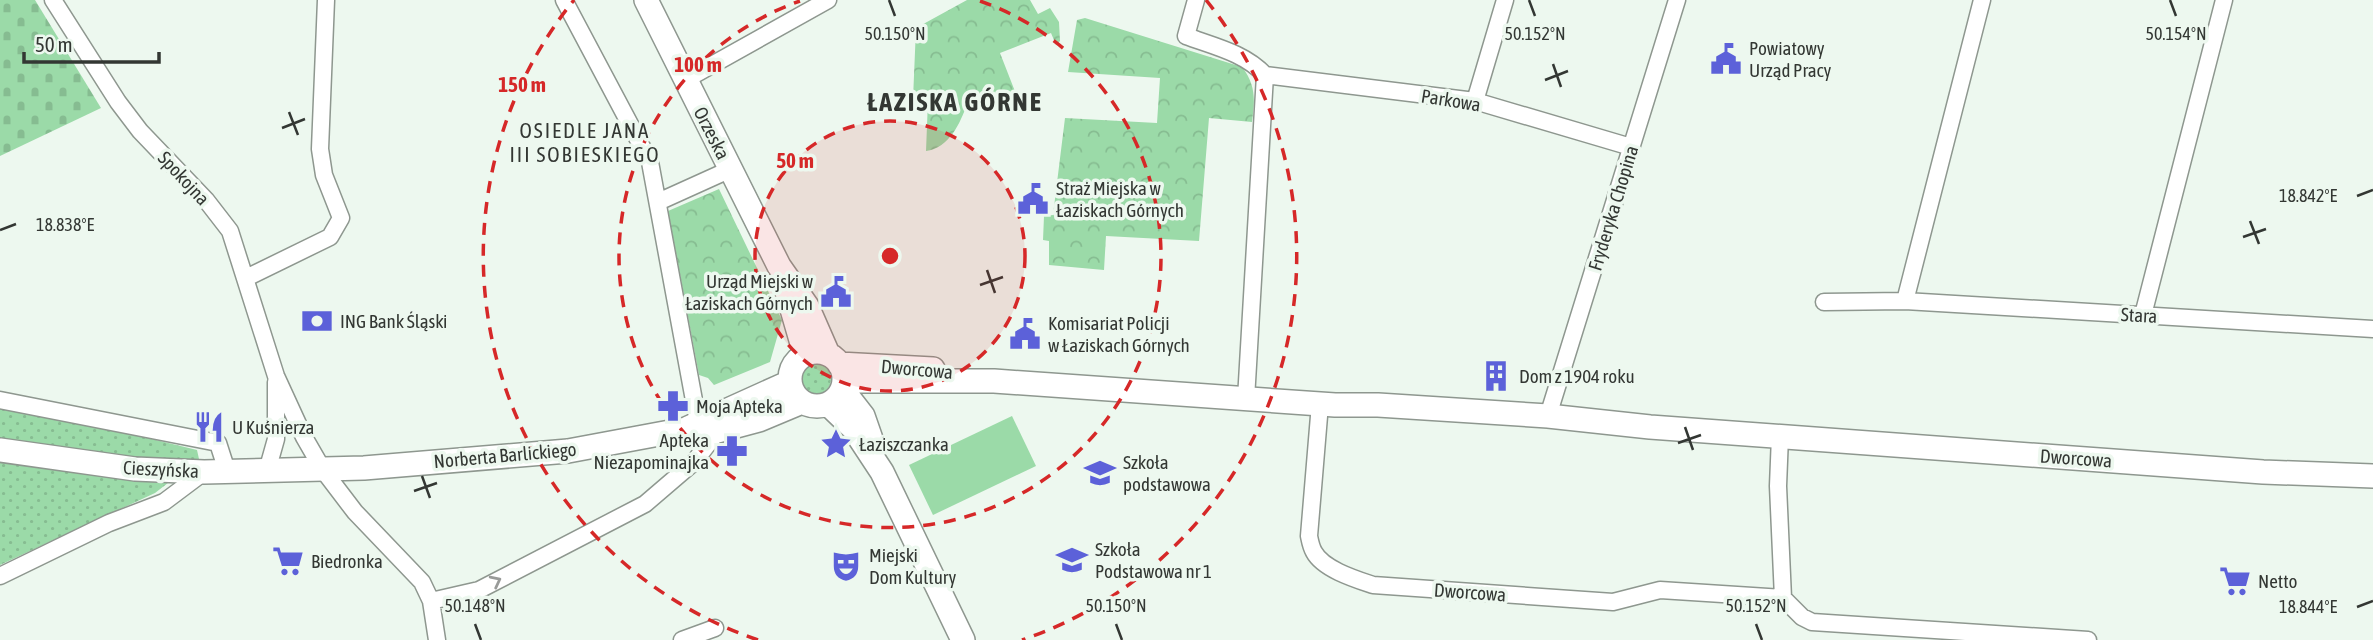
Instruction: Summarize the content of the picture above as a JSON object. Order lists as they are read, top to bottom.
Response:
{
  "streets": {
    "street": [
      "Parkowa",
      "Orzeska",
      "Spokojna",
      "Fryderyka Chopina",
      "Stara",
      "Dworcowa",
      "Norberta Barlickiego",
      "Cieszyńska"
    ]
  },
  "crossings": [
    ["Parkowa", "Fryderyka Chopina"],
    ["Orzeska", "Dworcowa"],
    ["Orzeska", "Norberta Barlickiego"],
    ["Spokojna", "Norberta Barlickiego"],
    ["Spokojna", "Cieszyńska"],
    ["Fryderyka Chopina", "Dworcowa"],
    ["Dworcowa", "Norberta Barlickiego"],
    ["Norberta Barlickiego", "Cieszyńska"]
  ],
  "districts": ["ŁAZISKA GÓRNE", "OSIEDLE JANA III SOBIESKIEGO"],
  "places": {
    "public building": [
      "Powiatowy Urząd Pracy",
      "Straż Miejska w Łaziskach Górnych",
      "Urząd Miejski w Łaziskach Górnych",
      "Komisariat Policji w Łaziskach Górnych"
    ],
    "bank": ["ING Bank Śląski"],
    "building": ["Dom z 1904 roku"],
    "pharmacy": ["Moja Apteka", "Apteka Niezapominajka"],
    "restaurant": ["U Kuśnierza"],
    "place": ["Łaziszczanka"],
    "school or university": ["Szkoła podstawowa", "Szkoła Podstawowa nr 1"],
    "supermarket": ["Biedronka", "Netto"],
    "theatre": ["Miejski Dom Kultury"]
  },
  "scale_bar": "50 m",
  "coordinates": [
    "50.150°N",
    "50.152°N",
    "50.154°N",
    "18.842°E",
    "18.838°E",
    "50.148°N",
    "18.844°E"
  ],
  "rings": ["100 m", "150 m", "50 m"]
}
